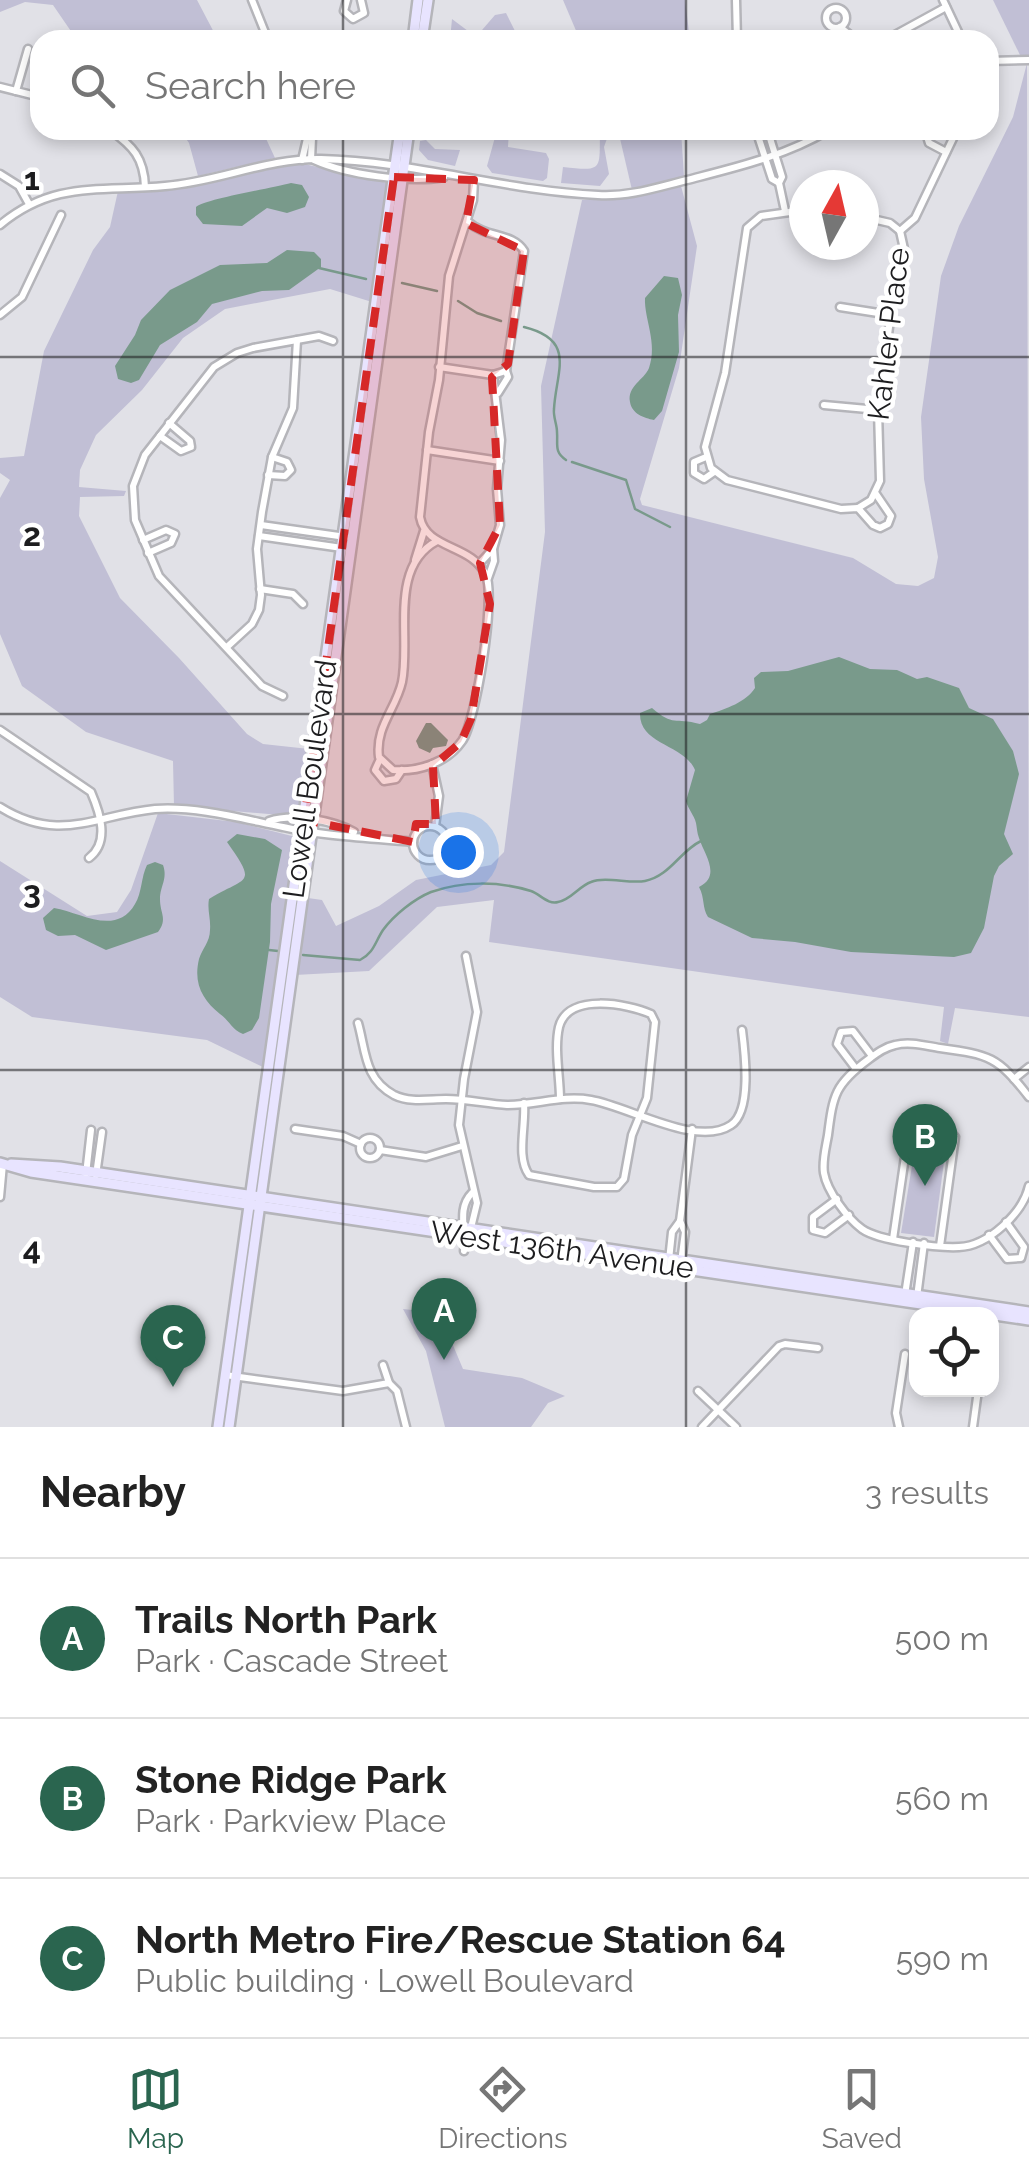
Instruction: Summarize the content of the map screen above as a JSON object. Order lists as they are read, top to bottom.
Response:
{
  "streets": {
    "main road": ["Lowell Boulevard", "West 136th Avenue"],
    "street": ["Kahler Place"]
  },
  "crossings": [
    ["Lowell Boulevard", "West 136th Avenue"]
  ],
  "north": "top",
  "page": {
    "search": "Search here",
    "pins": ["B", "A", "C"],
    "heading": ["Nearby", "3 results"],
    "list": [
      {
        "mark": "A",
        "name": "Trails North Park",
        "note": "Park · Cascade Street",
        "value": "500 m"
      },
      {
        "mark": "B",
        "name": "Stone Ridge Park",
        "note": "Park · Parkview Place",
        "value": "560 m"
      },
      {
        "mark": "C",
        "name": "North Metro Fire/Rescue Station 64",
        "note": "Public building · Lowell Boulevard",
        "value": "590 m"
      }
    ],
    "nav": ["Map", "Directions", "Saved"]
  },
  "grid": {
    "rows": [
      "1",
      "2",
      "3",
      "4"
    ]
  }
}
